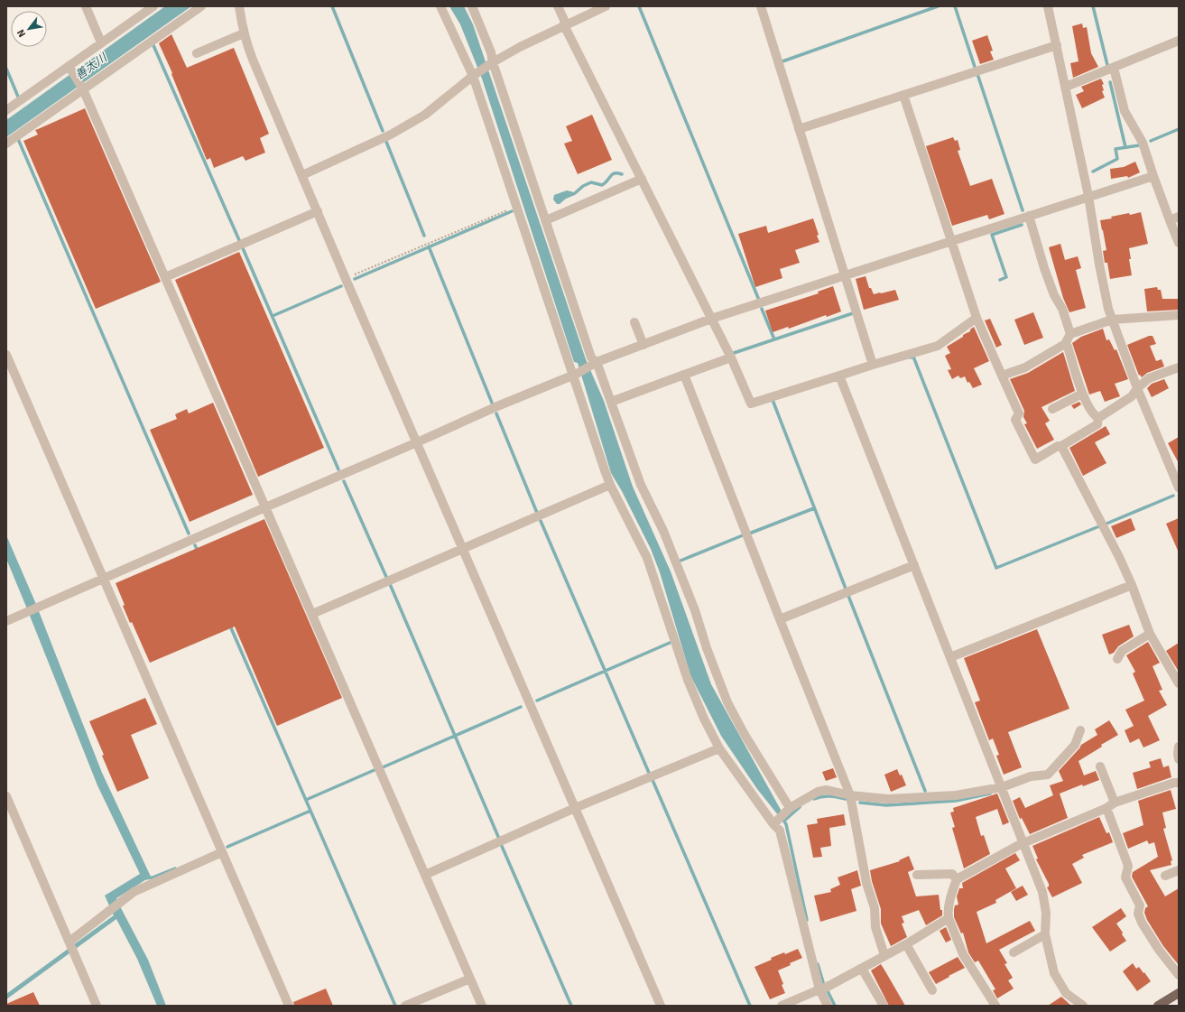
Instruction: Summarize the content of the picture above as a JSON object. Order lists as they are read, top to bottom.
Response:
{
  "water": ["善太川"],
  "north": "bottom left"
}
